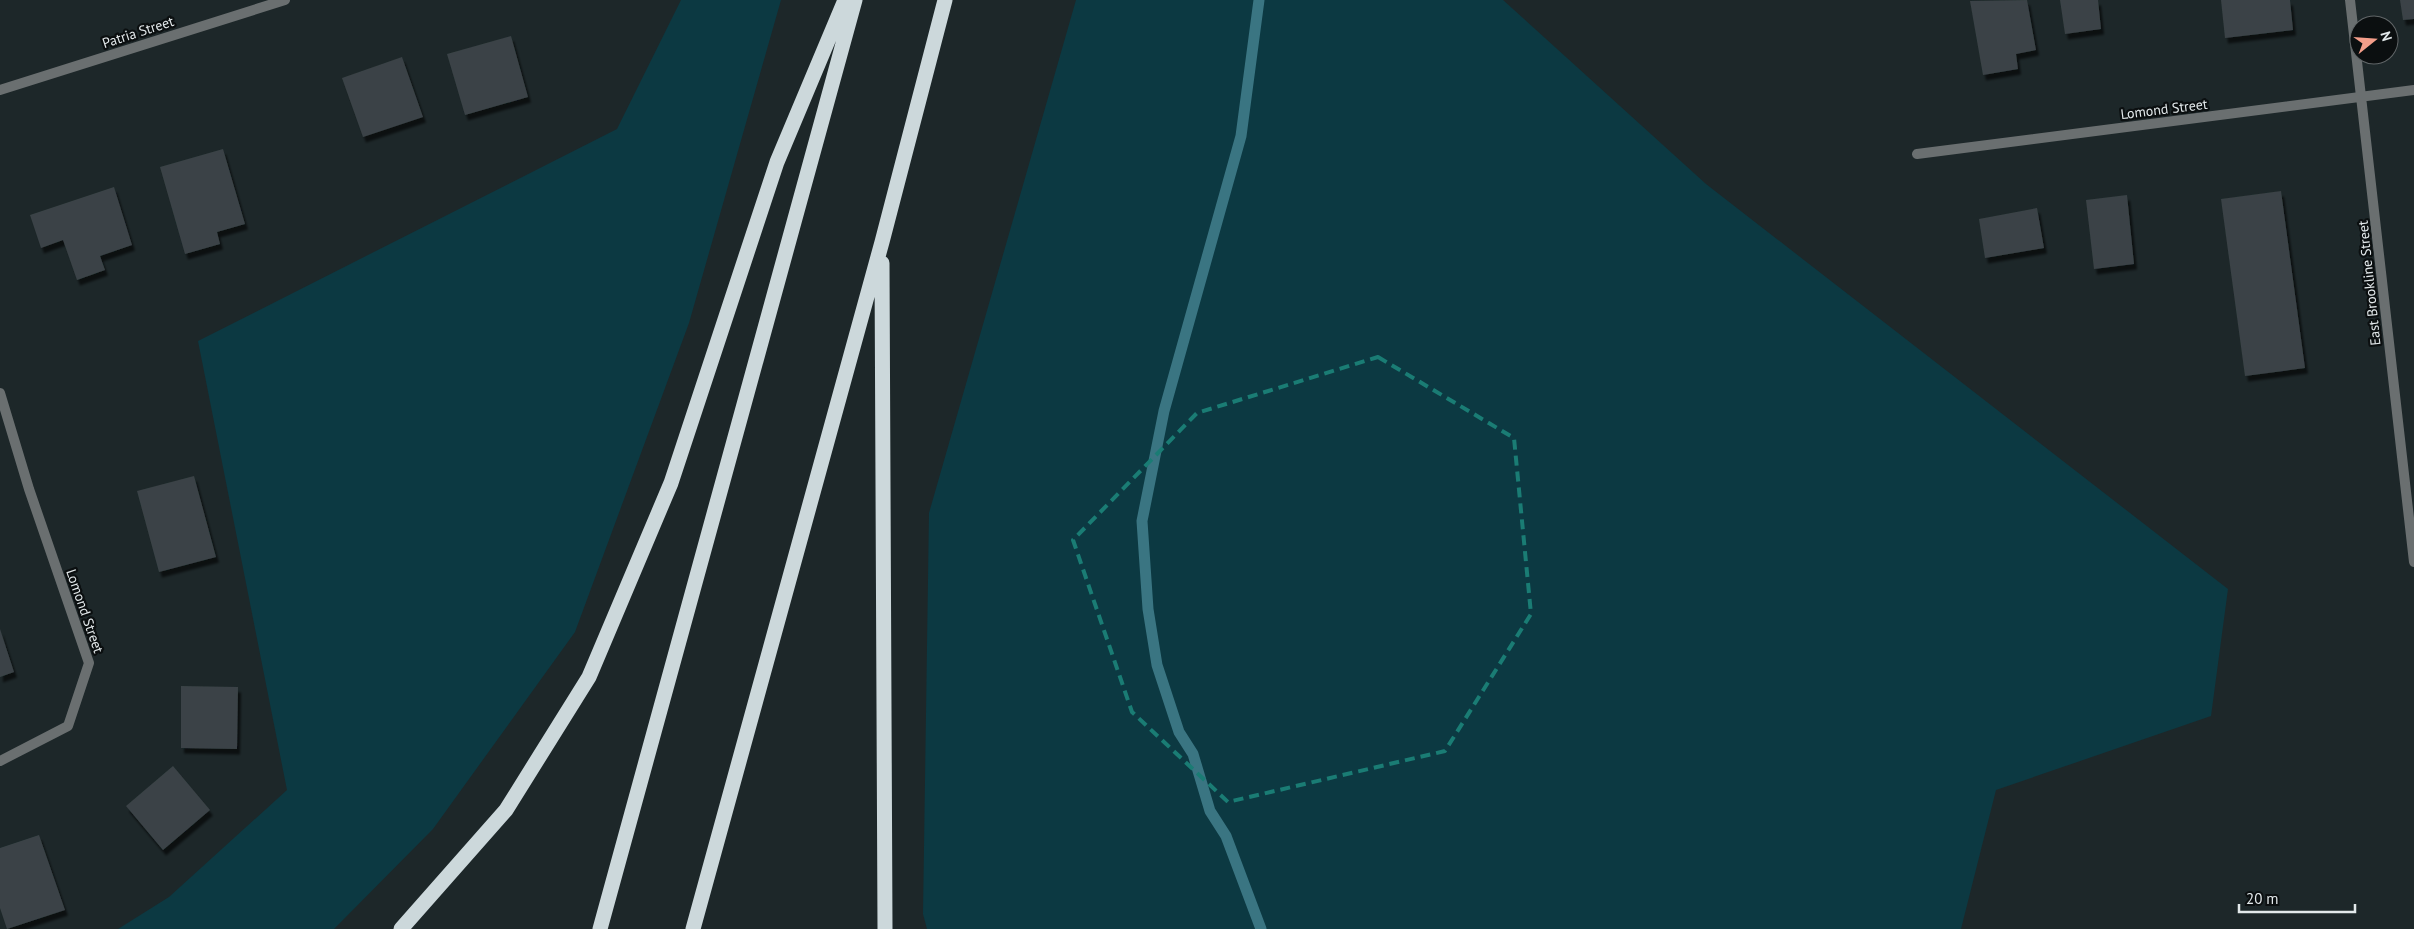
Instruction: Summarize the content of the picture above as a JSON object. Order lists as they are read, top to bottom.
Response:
{
  "streets": {
    "street": ["Patria Street", "Lomond Street", "East Brookline Street"]
  },
  "crossings": [
    ["Lomond Street", "East Brookline Street"]
  ],
  "scale_bar": "20 m",
  "north": "right"
}
